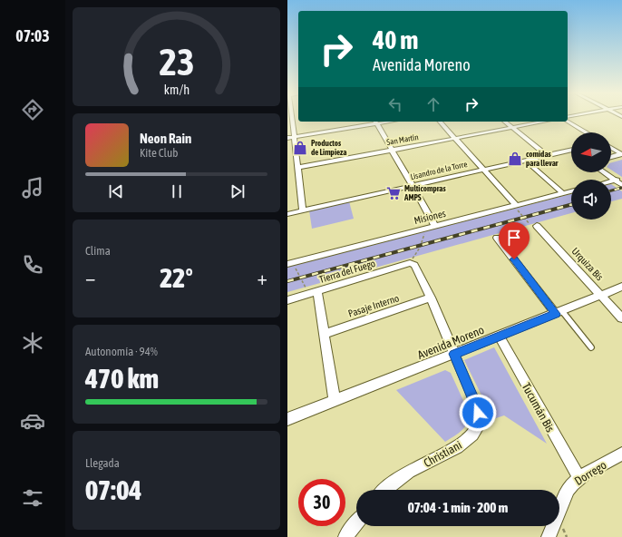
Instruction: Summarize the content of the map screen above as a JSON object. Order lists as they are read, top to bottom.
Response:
{
  "streets": {
    "street": [
      "San Martín",
      "Lisandro de la Torre",
      "Misiones",
      "Urquiza Bis",
      "Tierra del Fuego",
      "Pasaje Interno",
      "Avenida Moreno",
      "Tucumán Bis",
      "Christiani",
      "Dorrego"
    ]
  },
  "crossings": [
    ["Urquiza Bis", "Avenida Moreno"],
    ["Avenida Moreno", "Tucumán Bis"],
    ["Avenida Moreno", "Christiani"],
    ["Tucumán Bis", "Dorrego"]
  ],
  "places": {
    "shop": ["Productos de Limpieza", "comidas para llevar"],
    "supermarket": ["Multicompras AMPS"]
  },
  "north": "left",
  "page": {
    "tabs": "07:03",
    "turn": ["40 m", "Avenida Moreno"],
    "song": ["Neon Rain", "Kite Club"],
    "tile": [
      "Clima",
      ["Autonomía · 94%", "470 km"],
      ["Llegada", "07:04"]
    ],
    "heat": ["−", "22°", "+"],
    "limit": "30",
    "trip": "07:04 · 1 min · 200 m",
    "gauge": ["23", "km/h"]
  }
}
